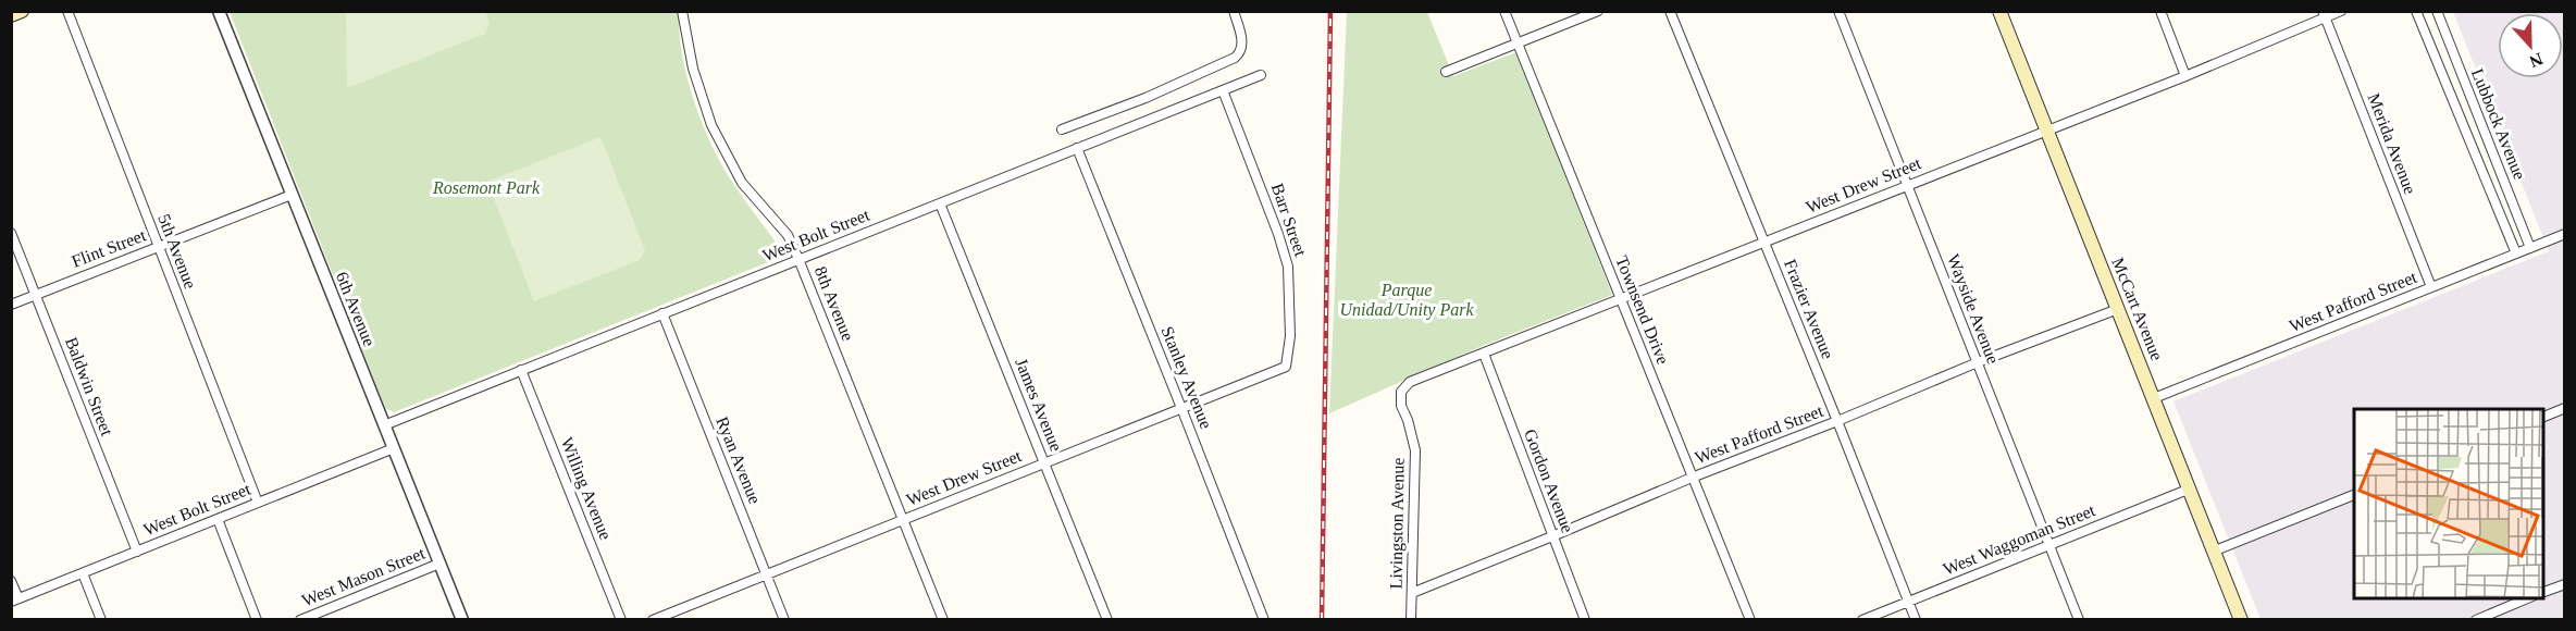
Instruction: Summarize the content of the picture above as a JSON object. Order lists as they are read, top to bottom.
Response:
{
  "streets": {
    "main road": ["McCart Avenue"],
    "street": [
      "Lubbock Avenue",
      "Merida Avenue",
      "West Drew Street",
      "Barr Street",
      "West Bolt Street",
      "Flint Street",
      "5th Avenue",
      "West Pafford Street",
      "8th Avenue",
      "6th Avenue",
      "Frazier Avenue",
      "Wayside Avenue",
      "Townsend Drive",
      "Stanley Avenue",
      "Baldwin Street",
      "James Avenue",
      "Ryan Avenue",
      "Gordon Avenue",
      "Willing Avenue",
      "Livingston Avenue",
      "West Waggoman Street",
      "West Mason Street"
    ]
  },
  "crossings": [
    ["Lubbock Avenue", "West Pafford Street"],
    ["Merida Avenue", "West Drew Street"],
    ["Merida Avenue", "West Pafford Street"],
    ["West Drew Street", "Barr Street"],
    ["West Drew Street", "8th Avenue"],
    ["West Drew Street", "Frazier Avenue"],
    ["West Drew Street", "Wayside Avenue"],
    ["West Drew Street", "McCart Avenue"],
    ["West Drew Street", "Townsend Drive"],
    ["West Drew Street", "Stanley Avenue"],
    ["West Drew Street", "James Avenue"],
    ["West Drew Street", "Ryan Avenue"],
    ["West Drew Street", "Gordon Avenue"],
    ["West Drew Street", "Livingston Avenue"],
    ["Barr Street", "West Bolt Street"],
    ["West Bolt Street", "5th Avenue"],
    ["West Bolt Street", "8th Avenue"],
    ["West Bolt Street", "6th Avenue"],
    ["West Bolt Street", "Stanley Avenue"],
    ["West Bolt Street", "Baldwin Street"],
    ["West Bolt Street", "James Avenue"],
    ["West Bolt Street", "Ryan Avenue"],
    ["West Bolt Street", "Willing Avenue"],
    ["Flint Street", "5th Avenue"],
    ["Flint Street", "6th Avenue"],
    ["Flint Street", "Baldwin Street"],
    ["West Pafford Street", "Frazier Avenue"],
    ["West Pafford Street", "Wayside Avenue"],
    ["West Pafford Street", "McCart Avenue"],
    ["West Pafford Street", "Townsend Drive"],
    ["West Pafford Street", "Gordon Avenue"],
    ["West Pafford Street", "Livingston Avenue"],
    ["6th Avenue", "West Mason Street"],
    ["Frazier Avenue", "West Waggoman Street"],
    ["Wayside Avenue", "West Waggoman Street"],
    ["McCart Avenue", "West Waggoman Street"]
  ],
  "parks": ["Rosemont Park", "Parque Unidad/Unity Park"],
  "north": "bottom"
}
